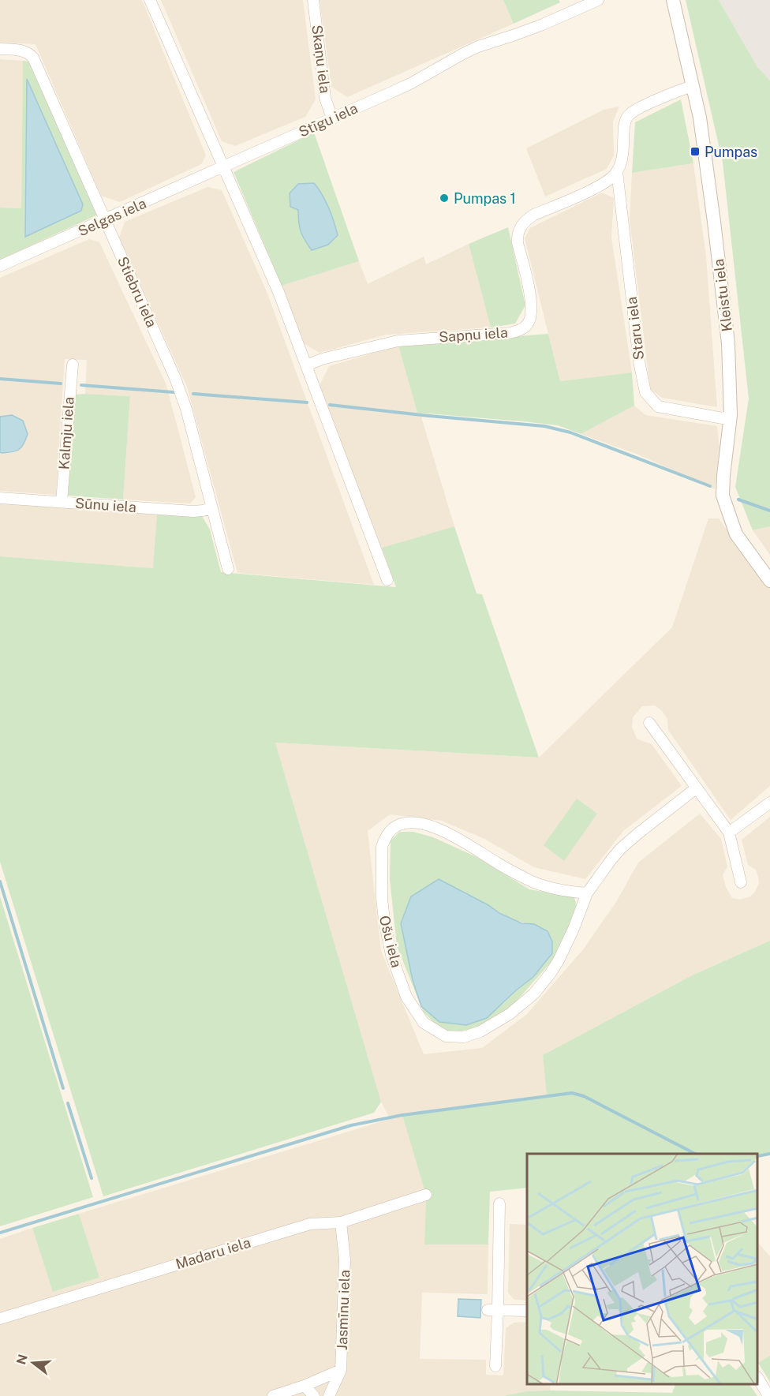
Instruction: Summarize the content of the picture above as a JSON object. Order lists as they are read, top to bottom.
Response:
{
  "streets": {
    "street": [
      "Skaņu iela",
      "Stīgu iela",
      "Selgas iela",
      "Stiebru iela",
      "Kleistu iela",
      "Staru iela",
      "Sapņu iela",
      "Kalmju iela",
      "Sūnu iela",
      "Ošu iela",
      "Madaru iela",
      "Jasmīnu iela"
    ]
  },
  "crossings": [
    ["Skaņu iela", "Stīgu iela"],
    ["Stīgu iela", "Selgas iela"],
    ["Selgas iela", "Stiebru iela"],
    ["Stiebru iela", "Sūnu iela"],
    ["Kleistu iela", "Staru iela"],
    ["Staru iela", "Sapņu iela"],
    ["Kalmju iela", "Sūnu iela"],
    ["Madaru iela", "Jasmīnu iela"]
  ],
  "places": {
    "transit": ["Pumpas"],
    "other": ["Pumpas 1"]
  },
  "north": "left"
}
